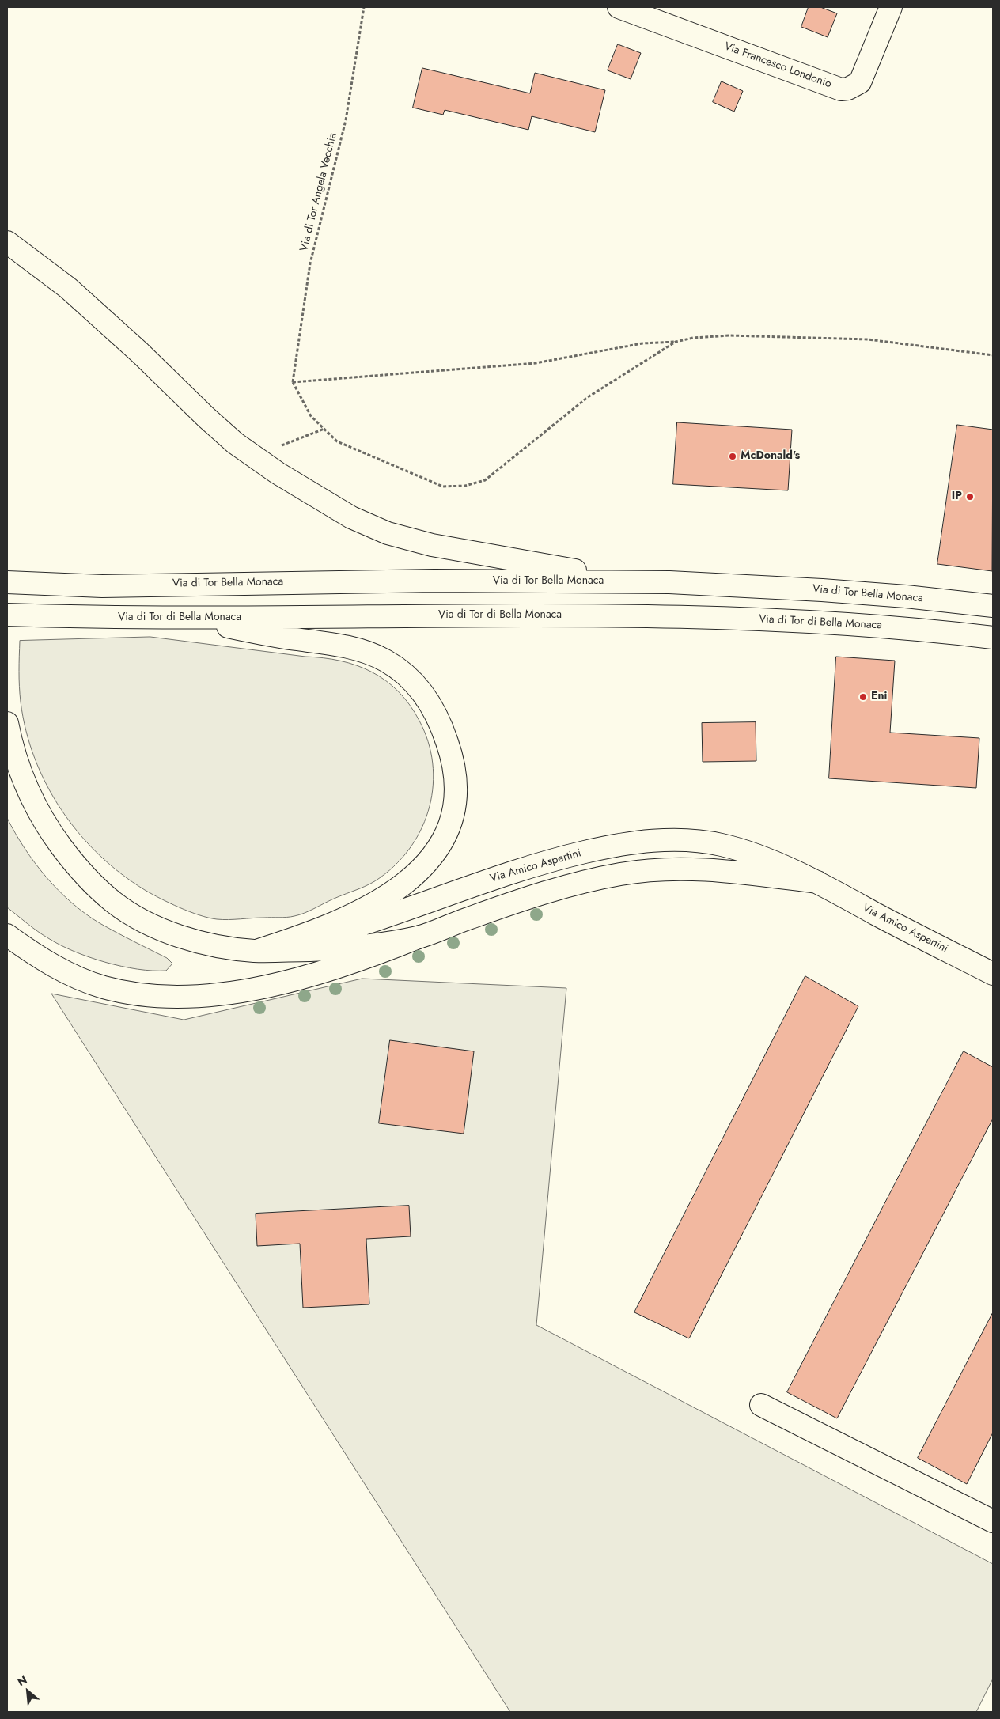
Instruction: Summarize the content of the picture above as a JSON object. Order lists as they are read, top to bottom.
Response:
{
  "streets": {
    "main road": [
      "Via Francesco Londonio",
      "Via di Tor Bella Monaca",
      "Via di Tor di Bella Monaca",
      "Via Amico Aspertini"
    ],
    "path": ["Via di Tor Angela Vecchia"]
  },
  "places": ["McDonald's", "IP", "Eni"],
  "north": "top left"
}
